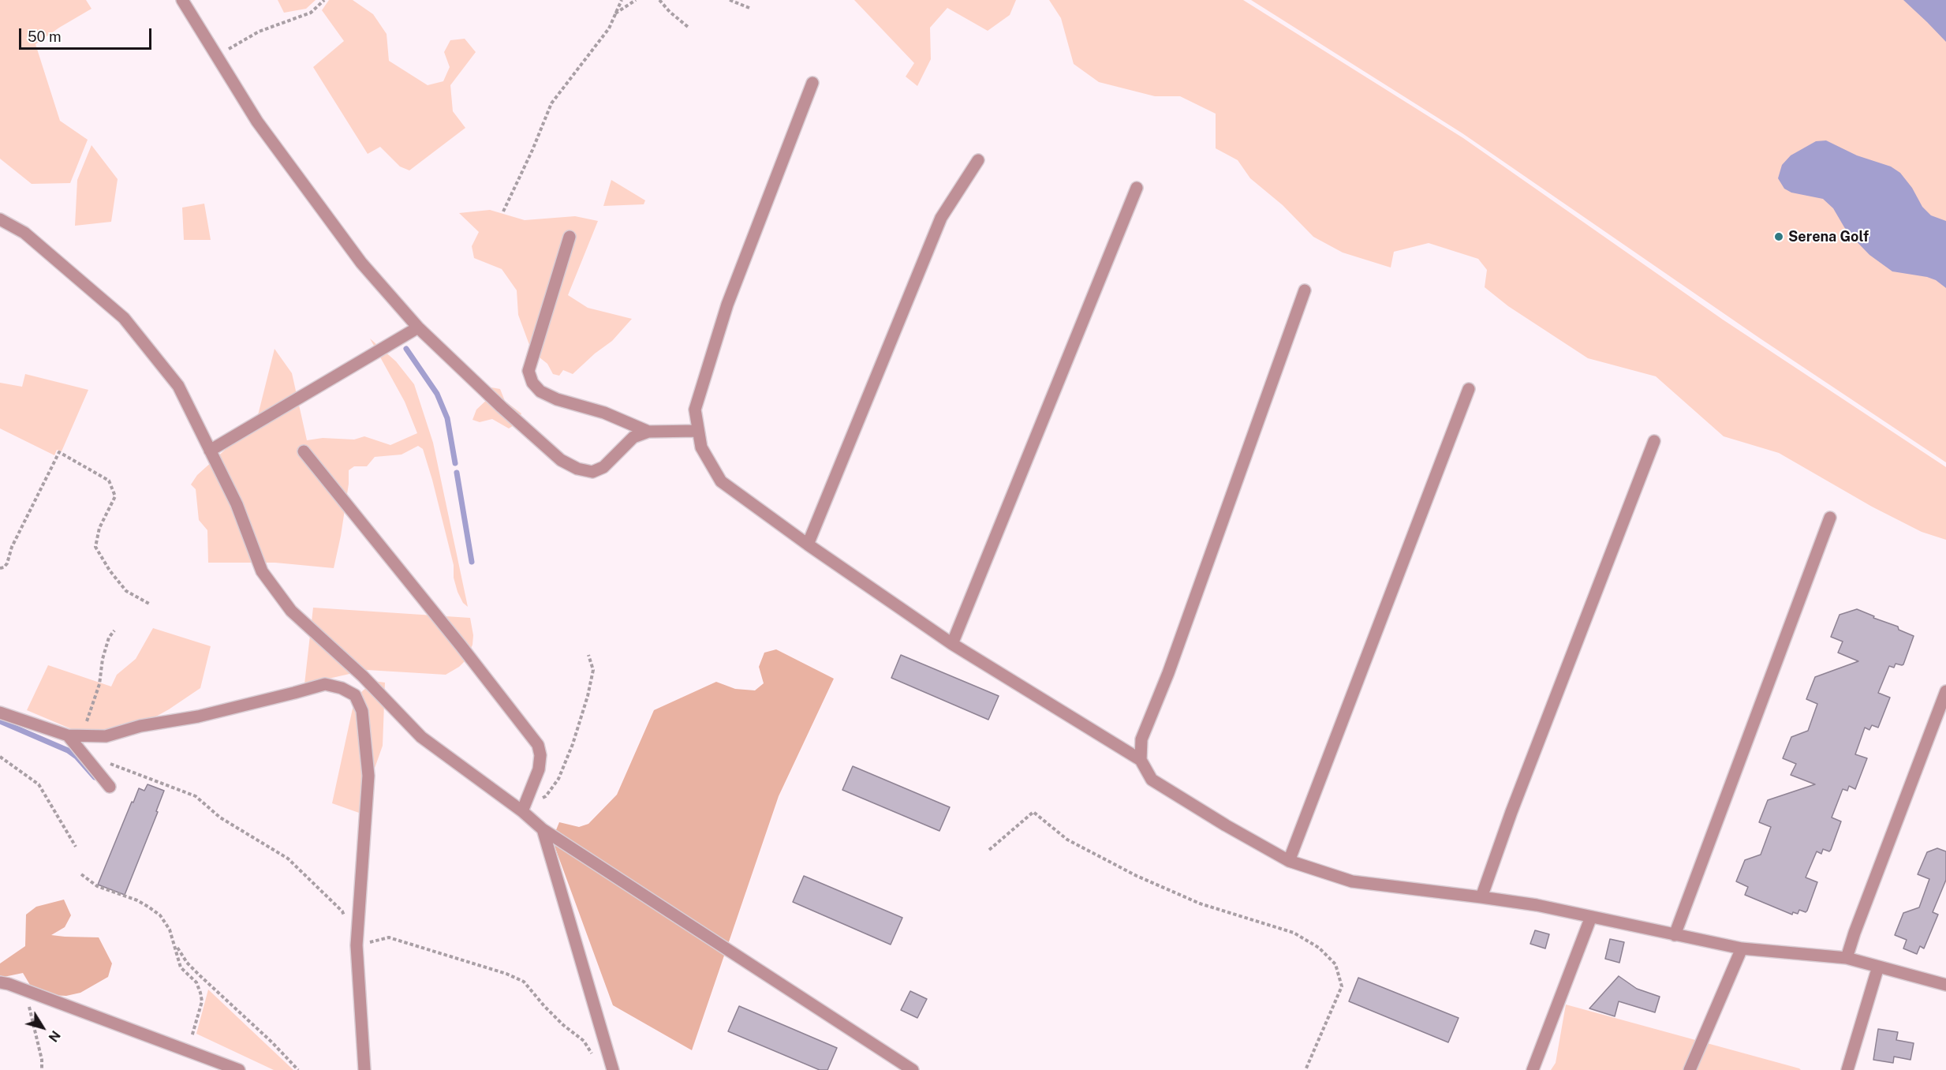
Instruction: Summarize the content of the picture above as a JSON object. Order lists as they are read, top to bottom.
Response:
{
  "places": ["Serena Golf"],
  "scale_bar": "50 m",
  "north": "bottom right"
}
